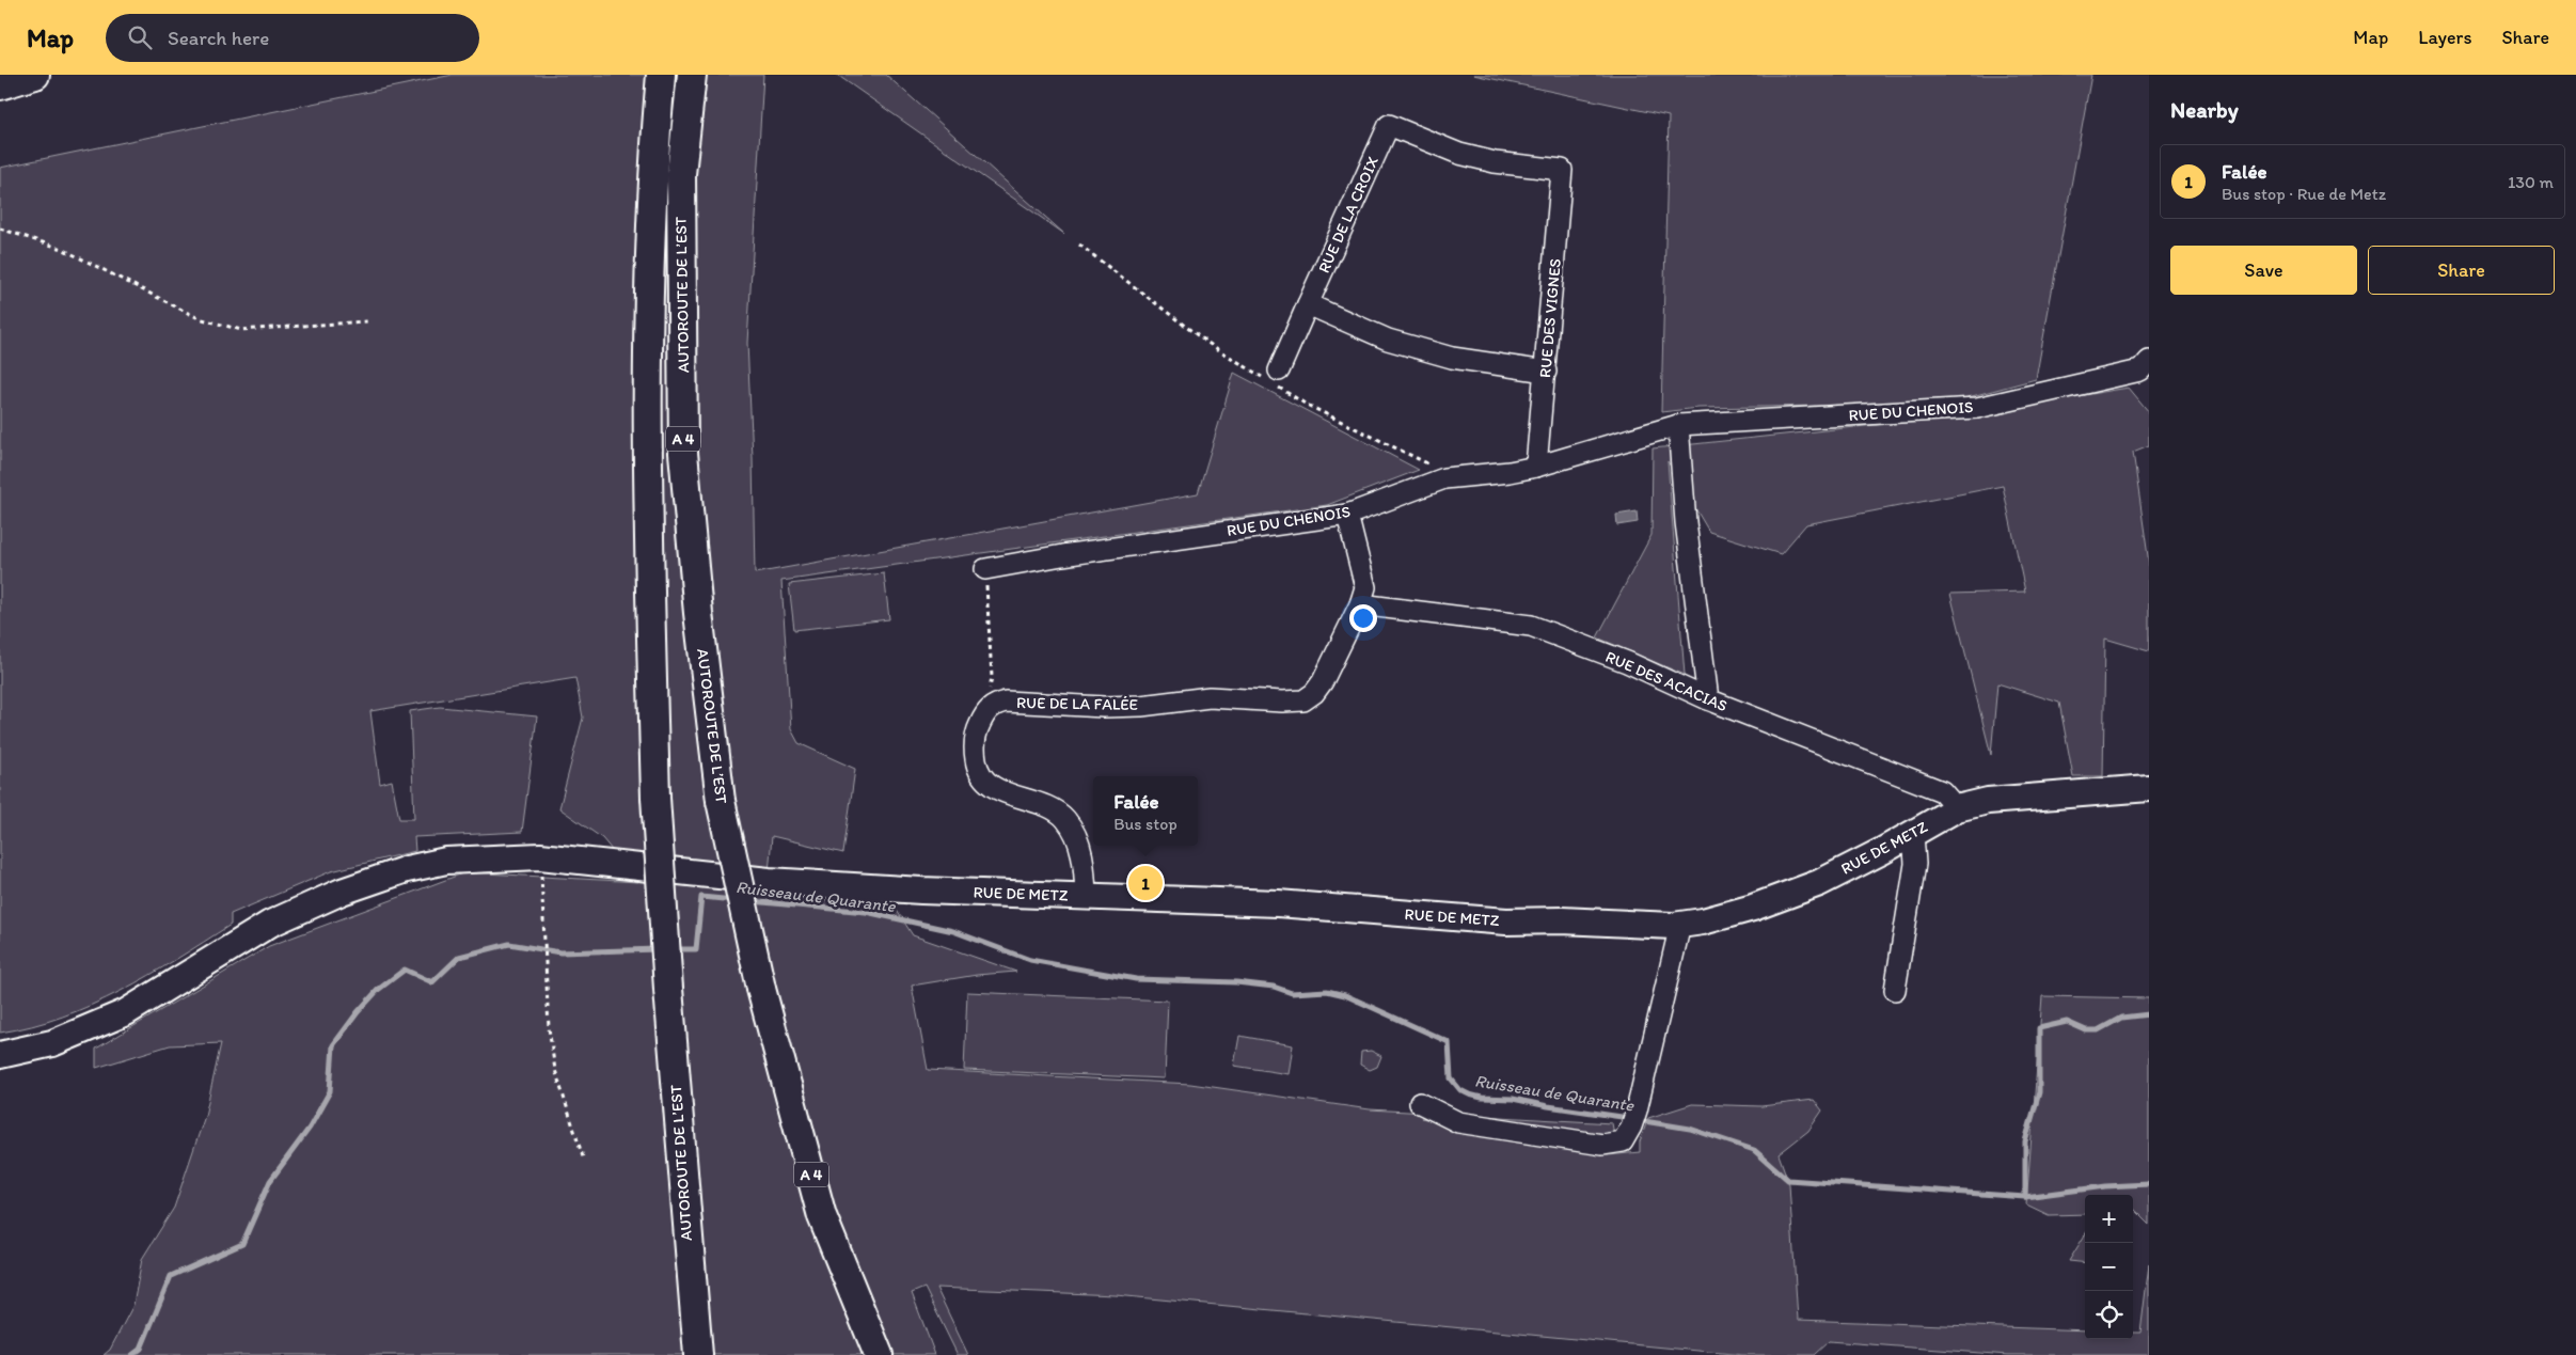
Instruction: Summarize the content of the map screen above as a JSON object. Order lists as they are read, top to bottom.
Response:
{
  "streets": {
    "highway": ["AUTOROUTE DE L’EST", "A 4"],
    "main road": ["RUE DE METZ"],
    "street": [
      "RUE DE LA CROIX",
      "RUE DES VIGNES",
      "RUE DU CHENOIS",
      "RUE DES ACACIAS",
      "RUE DE LA FALÉE"
    ]
  },
  "crossings": [
    ["RUE DE LA CROIX", "RUE DES VIGNES"],
    ["RUE DES VIGNES", "RUE DU CHENOIS"],
    ["RUE DU CHENOIS", "RUE DE LA FALÉE"],
    ["RUE DES ACACIAS", "RUE DE LA FALÉE"],
    ["RUE DES ACACIAS", "RUE DE METZ"]
  ],
  "water": ["Ruisseau de Quarante"],
  "page": {
    "header": "Map",
    "search": "Search here",
    "nav": ["Map", "Layers", "Share"],
    "heading": "Nearby",
    "list": [
      {
        "mark": "1",
        "name": "Falée",
        "note": "Bus stop · Rue de Metz",
        "value": "130 m"
      }
    ],
    "buttons": ["Save", "Share"],
    "popup": ["Falée", "Bus stop"],
    "pins": "1",
    "map_buttons": ["+", "−"]
  }
}
